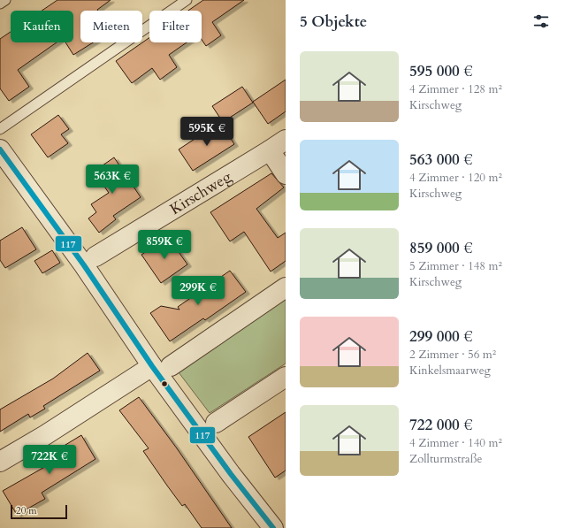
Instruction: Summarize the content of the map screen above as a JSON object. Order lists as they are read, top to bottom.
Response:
{
  "streets": {
    "street": ["Kirschweg"]
  },
  "lines": ["transit line 117"],
  "scale_bar": "20 m",
  "page": {
    "heading": "5 Objekte",
    "chip": ["Kaufen", "Mieten", "Filter"],
    "list": [
      {
        "name": "595 000 €",
        "note": "4 Zimmer · 128 m² · Kirschweg"
      },
      {
        "name": "563 000 €",
        "note": "4 Zimmer · 120 m² · Kirschweg"
      },
      {
        "name": "859 000 €",
        "note": "5 Zimmer · 148 m² · Kirschweg"
      },
      {
        "name": "299 000 €",
        "note": "2 Zimmer · 56 m² · Kinkelsmaarweg"
      },
      {
        "name": "722 000 €",
        "note": "4 Zimmer · 140 m² · Zollturmstraße"
      }
    ],
    "price": [
      "595K €",
      "563K €",
      "859K €",
      "299K €",
      "722K €"
    ],
    "scale": "20 m"
  }
}
